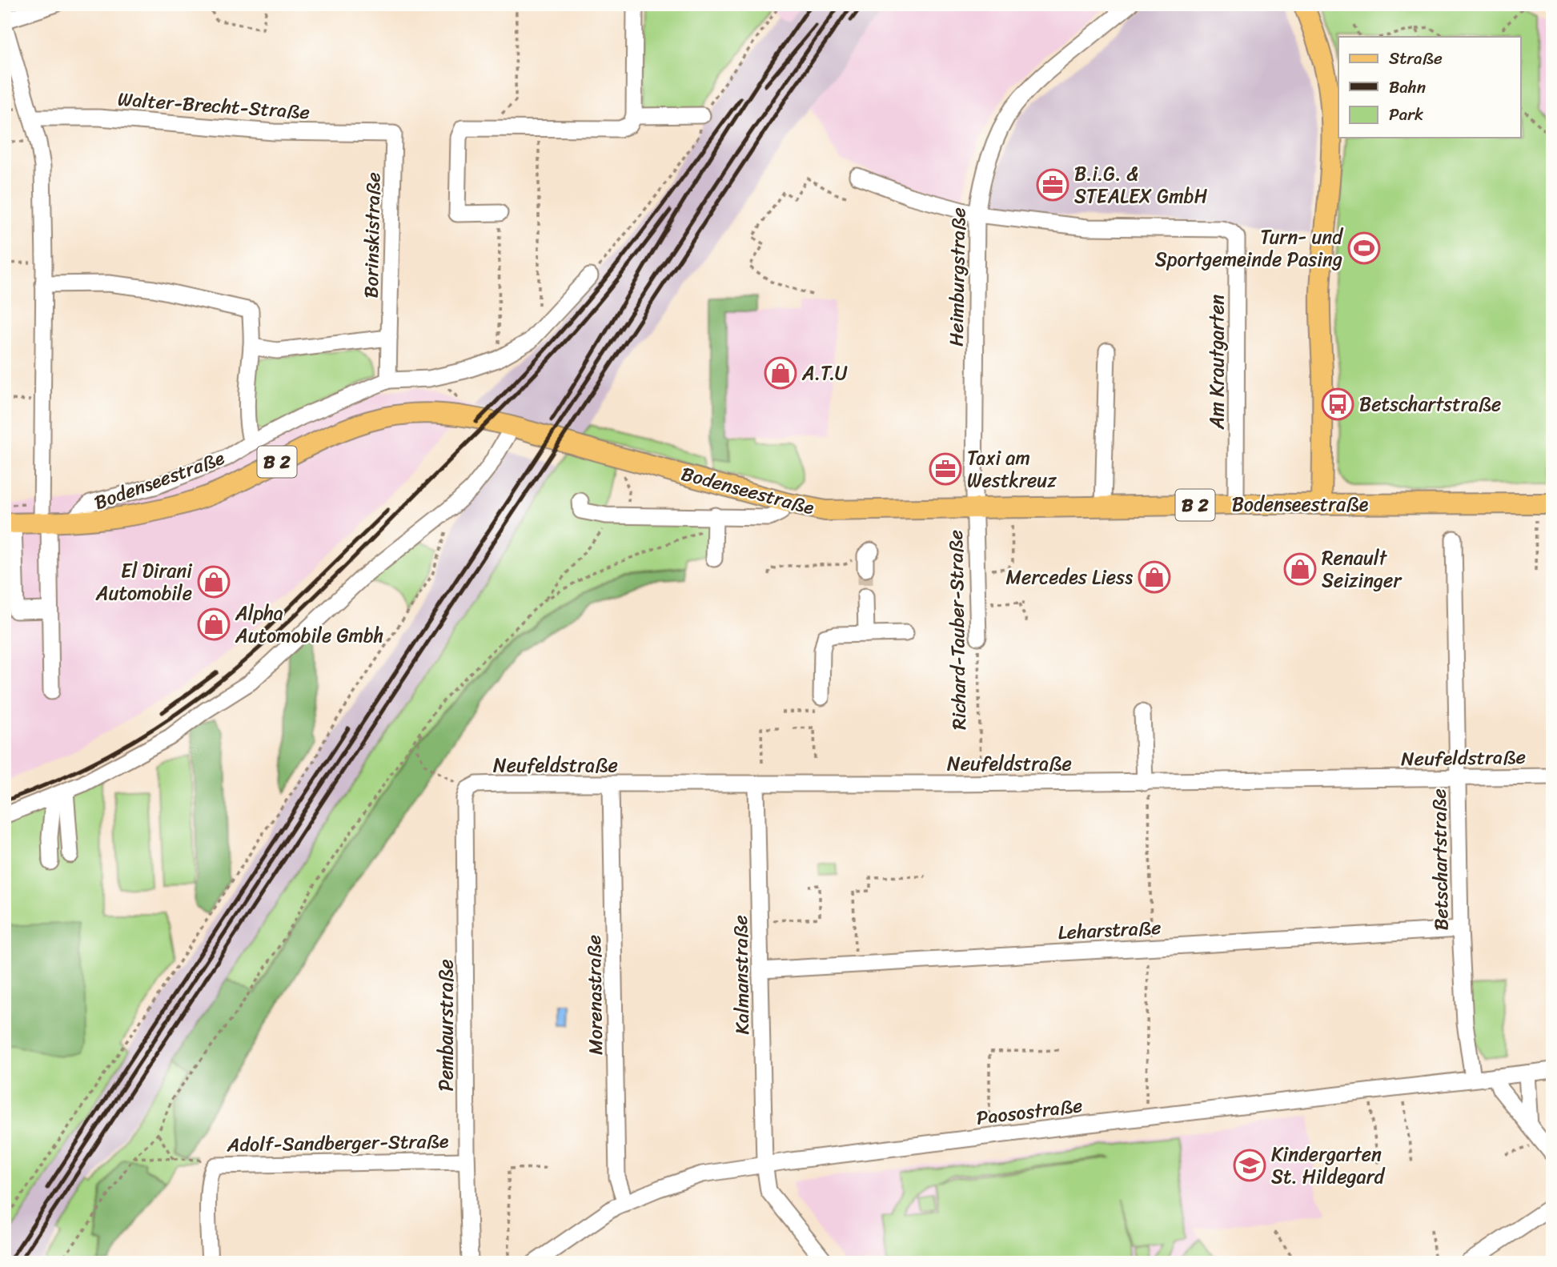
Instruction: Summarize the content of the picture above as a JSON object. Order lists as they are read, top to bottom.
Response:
{
  "streets": {
    "main road": ["B 2", "Bodenseestraße"],
    "street": [
      "Walter-Brecht-Straße",
      "Borinskistraße",
      "Heimburgstraße",
      "Am Krautgarten",
      "Richard-Tauber-Straße",
      "Neufeldstraße",
      "Betschartstraße",
      "Leharstraße",
      "Kalmanstraße",
      "Morenastraße",
      "Pembaurstraße",
      "Paosostraße",
      "Adolf-Sandberger-Straße"
    ]
  },
  "crossings": [
    ["Walter-Brecht-Straße", "Borinskistraße"],
    ["Borinskistraße", "Bodenseestraße"],
    ["Heimburgstraße", "Am Krautgarten"],
    ["Heimburgstraße", "Bodenseestraße"],
    ["Heimburgstraße", "Richard-Tauber-Straße"],
    ["Am Krautgarten", "Bodenseestraße"],
    ["Bodenseestraße", "Richard-Tauber-Straße"],
    ["Richard-Tauber-Straße", "Neufeldstraße"],
    ["Neufeldstraße", "Betschartstraße"],
    ["Neufeldstraße", "Kalmanstraße"],
    ["Neufeldstraße", "Morenastraße"],
    ["Neufeldstraße", "Pembaurstraße"],
    ["Betschartstraße", "Leharstraße"],
    ["Betschartstraße", "Paosostraße"],
    ["Leharstraße", "Kalmanstraße"],
    ["Kalmanstraße", "Paosostraße"],
    ["Morenastraße", "Paosostraße"],
    ["Pembaurstraße", "Adolf-Sandberger-Straße"]
  ],
  "places": {
    "office": ["B.i.G. & STEALEX GmbH", "Taxi am Westkreuz"],
    "sports": ["Turn- und Sportgemeinde Pasing"],
    "shop": [
      "A.T.U",
      "Renault Seizinger",
      "Mercedes Liess",
      "El Dirani Automobile",
      "Alpha Automobile Gmbh"
    ],
    "bus stop": ["Betschartstraße"],
    "school or university": ["Kindergarten St. Hildegard"]
  },
  "legend": ["Straße", "Bahn", "Park"]
}
